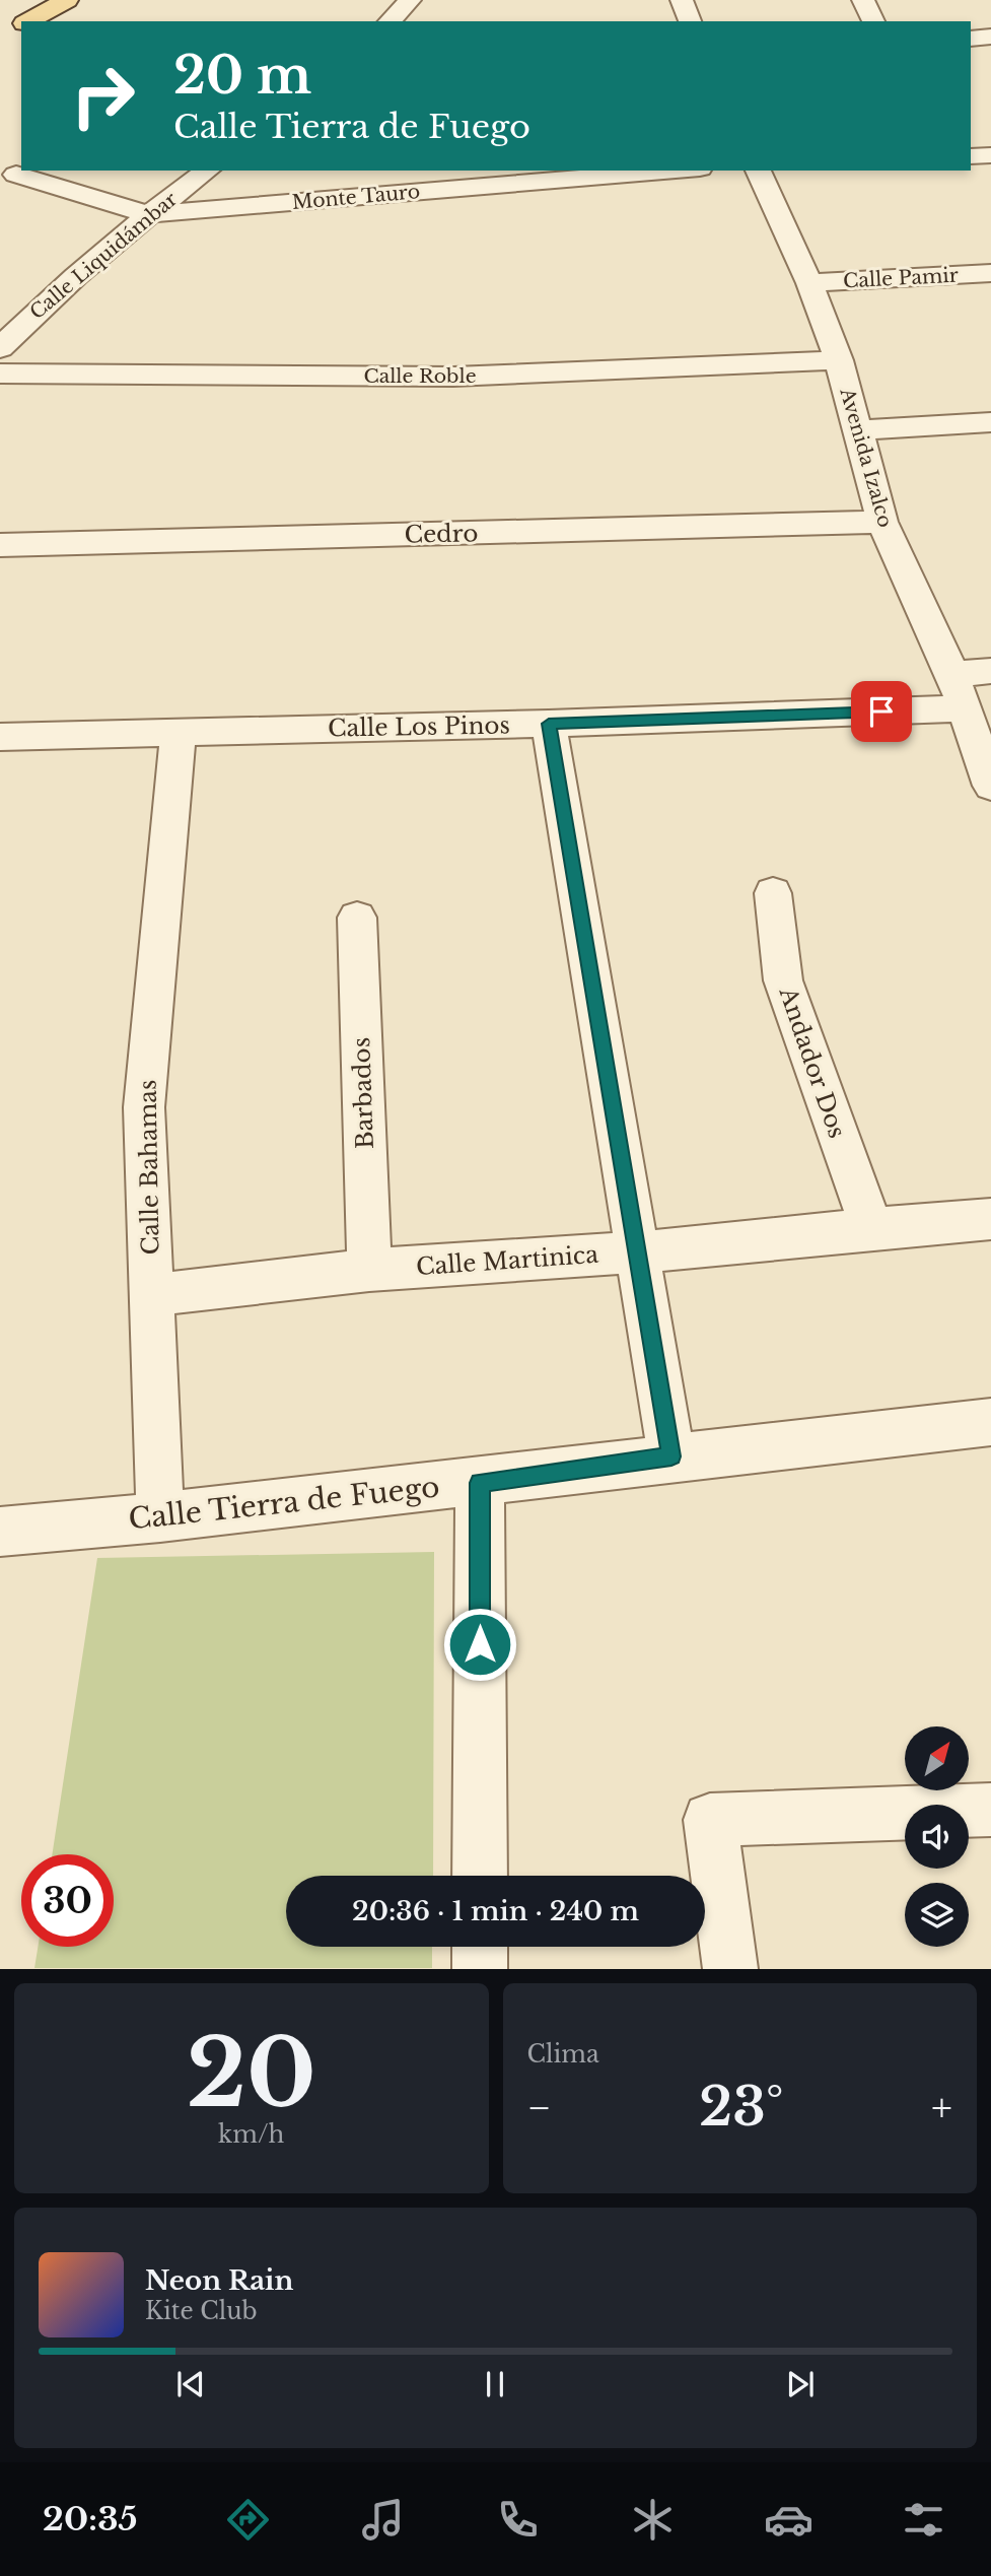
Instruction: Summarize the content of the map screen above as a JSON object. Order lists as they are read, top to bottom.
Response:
{
  "streets": {
    "street": [
      "Monte Tauro",
      "Calle Liquidámbar",
      "Calle Pamir",
      "Calle Roble",
      "Avenida Izalco",
      "Cedro",
      "Calle Los Pinos",
      "Andador Dos",
      "Barbados",
      "Calle Bahamas",
      "Calle Martinica",
      "Calle Tierra de Fuego"
    ]
  },
  "crossings": [
    ["Monte Tauro", "Calle Liquidámbar"],
    ["Calle Pamir", "Avenida Izalco"],
    ["Calle Roble", "Avenida Izalco"],
    ["Avenida Izalco", "Cedro"],
    ["Avenida Izalco", "Calle Los Pinos"],
    ["Calle Los Pinos", "Calle Bahamas"],
    ["Andador Dos", "Calle Martinica"],
    ["Barbados", "Calle Martinica"],
    ["Calle Bahamas", "Calle Martinica"],
    ["Calle Bahamas", "Calle Tierra de Fuego"]
  ],
  "north": "top right",
  "page": {
    "turn": ["20 m", "Calle Tierra de Fuego"],
    "limit": "30",
    "trip": "20:36 · 1 min · 240 m",
    "tile": [
      ["20", "km/h"],
      "Clima"
    ],
    "heat": ["−", "23°", "+"],
    "song": ["Neon Rain", "Kite Club"],
    "tabs": "20:35"
  }
}
